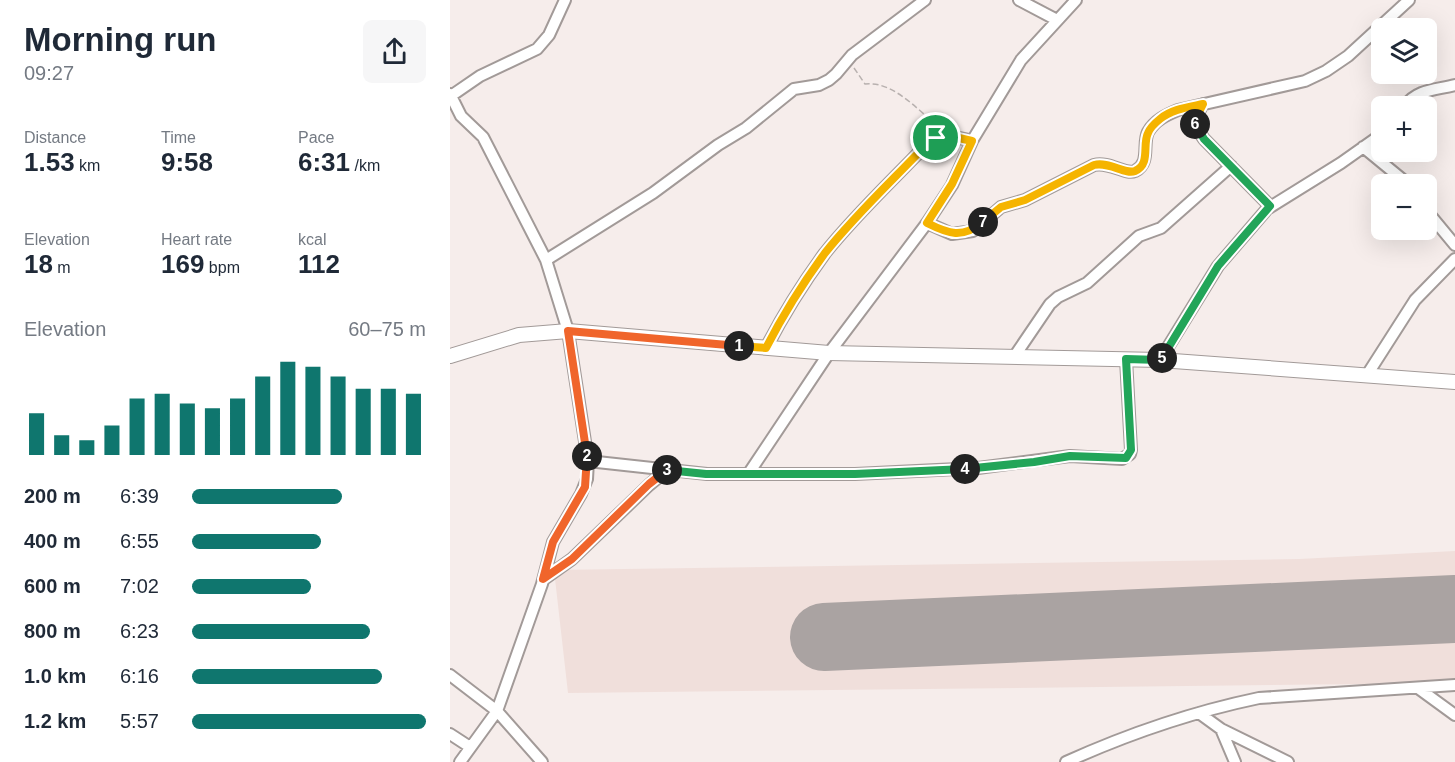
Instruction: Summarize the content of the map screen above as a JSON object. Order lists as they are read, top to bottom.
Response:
{
  "page": {
    "heading": ["Morning run", "09:27"],
    "map_buttons": ["+", "−"],
    "stats": [
      ["Distance", "1.53 km"],
      ["Time", "9:58"],
      ["Pace", "6:31 /km"],
      ["Elevation", "18 m"],
      ["Heart rate", "169 bpm"],
      ["kcal", "112"]
    ],
    "pins": [
      "6",
      "7",
      "1",
      "5",
      "2",
      "4",
      "3"
    ],
    "chart": ["Elevation", "60–75 m"],
    "list": [
      {
        "name": "200 m",
        "note": "6:39"
      },
      {
        "name": "400 m",
        "note": "6:55"
      },
      {
        "name": "600 m",
        "note": "7:02"
      },
      {
        "name": "800 m",
        "note": "6:23"
      },
      {
        "name": "1.0 km",
        "note": "6:16"
      },
      {
        "name": "1.2 km",
        "note": "5:57"
      }
    ]
  }
}
